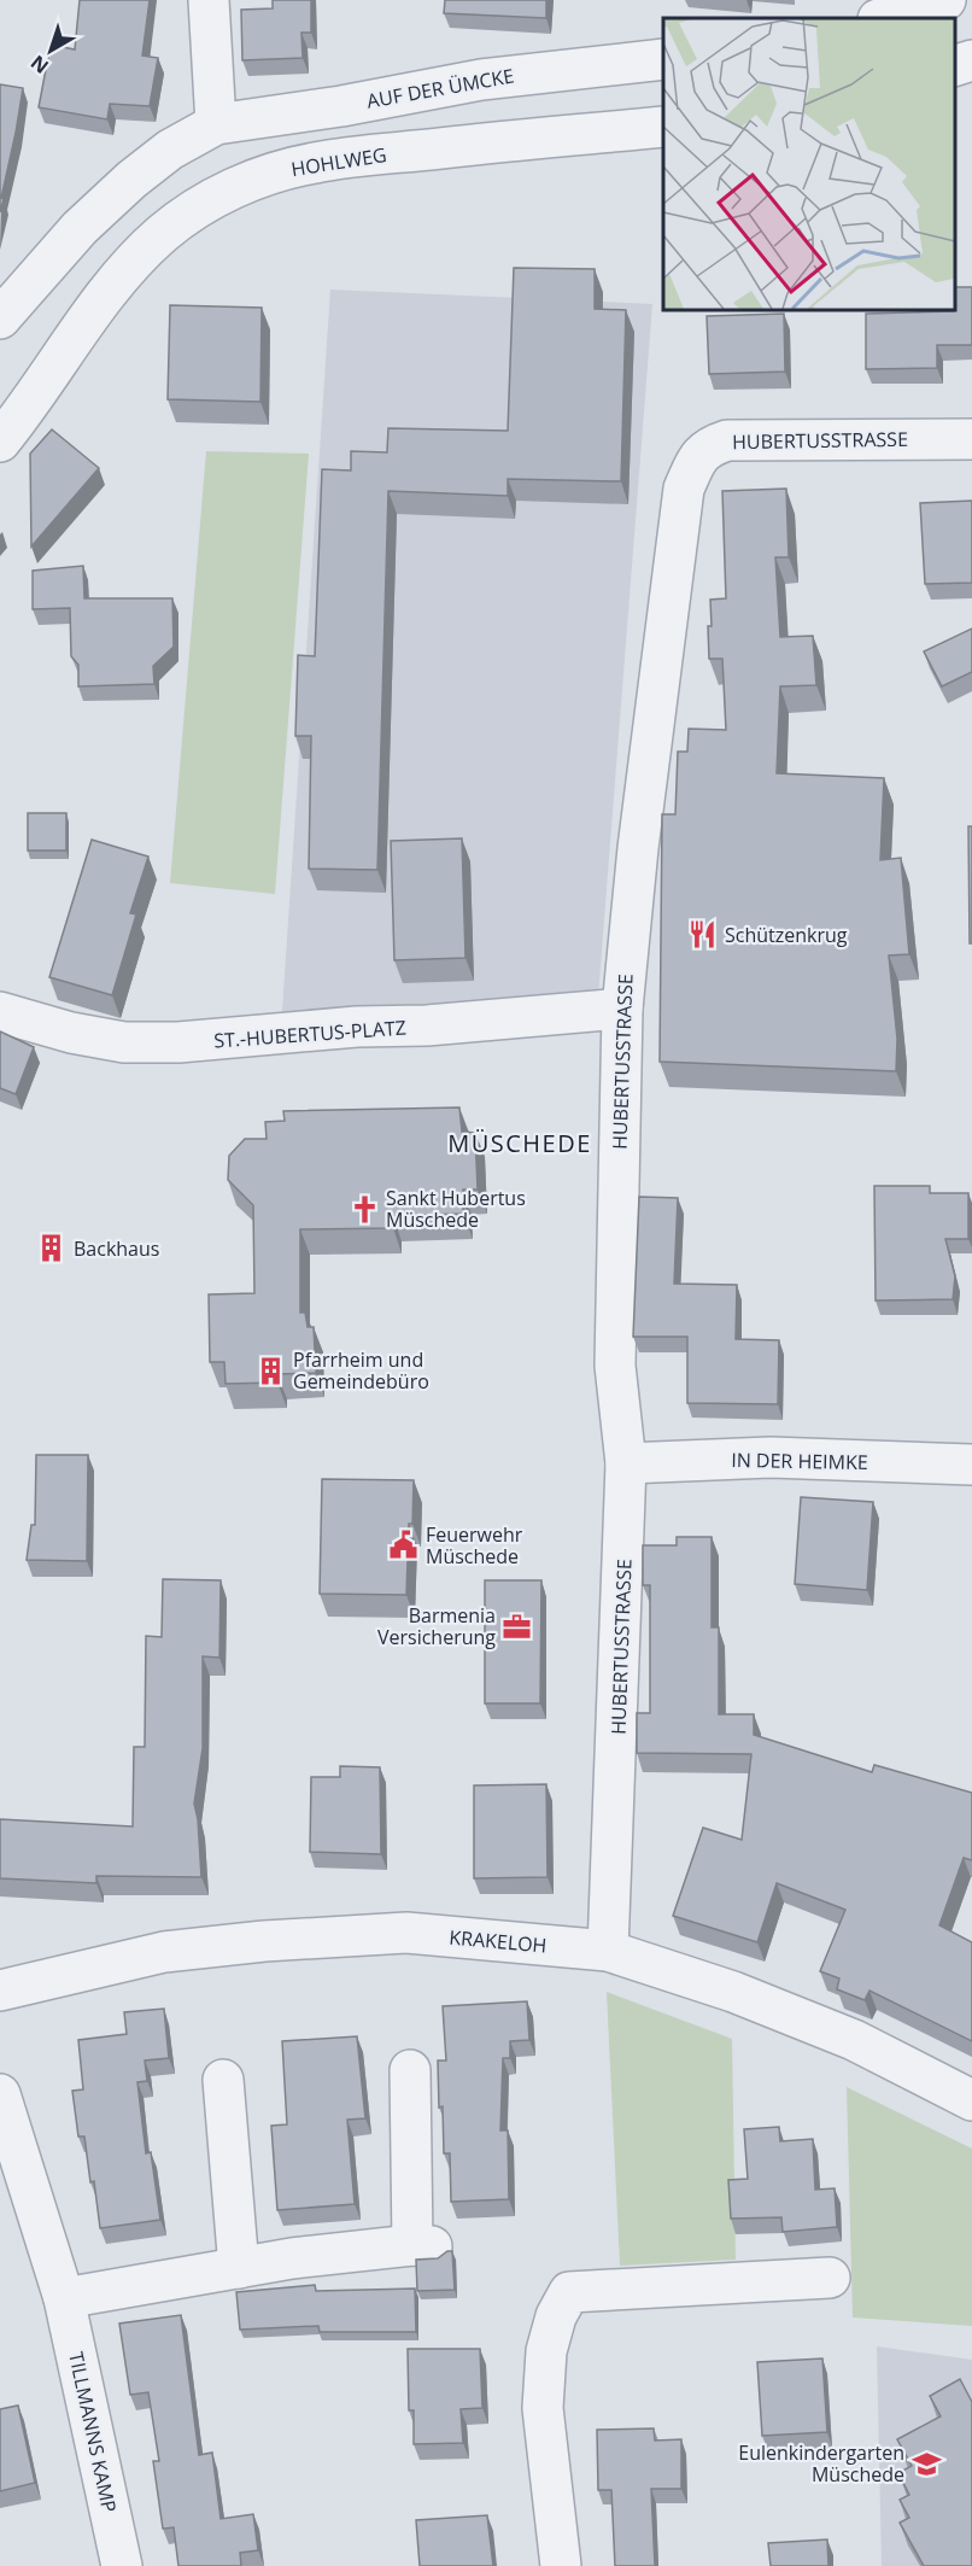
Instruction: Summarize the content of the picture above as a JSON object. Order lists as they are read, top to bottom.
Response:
{
  "streets": {
    "street": [
      "AUF DER ÜMCKE",
      "HOHLWEG",
      "HUBERTUSSTRASSE",
      "ST.-HUBERTUS-PLATZ",
      "IN DER HEIMKE",
      "KRAKELOH",
      "TILLMANNS KAMP"
    ]
  },
  "crossings": [
    ["HUBERTUSSTRASSE", "ST.-HUBERTUS-PLATZ"],
    ["HUBERTUSSTRASSE", "IN DER HEIMKE"],
    ["HUBERTUSSTRASSE", "KRAKELOH"]
  ],
  "districts": ["MÜSCHEDE"],
  "places": {
    "restaurant": ["Schützenkrug"],
    "church": ["Sankt Hubertus Müschede"],
    "building": ["Backhaus", "Pfarrheim und Gemeindebüro"],
    "public building": ["Feuerwehr Müschede"],
    "office": ["Barmenia Versicherung"],
    "school or university": ["Eulenkindergarten Müschede"]
  },
  "north": "bottom left"
}
